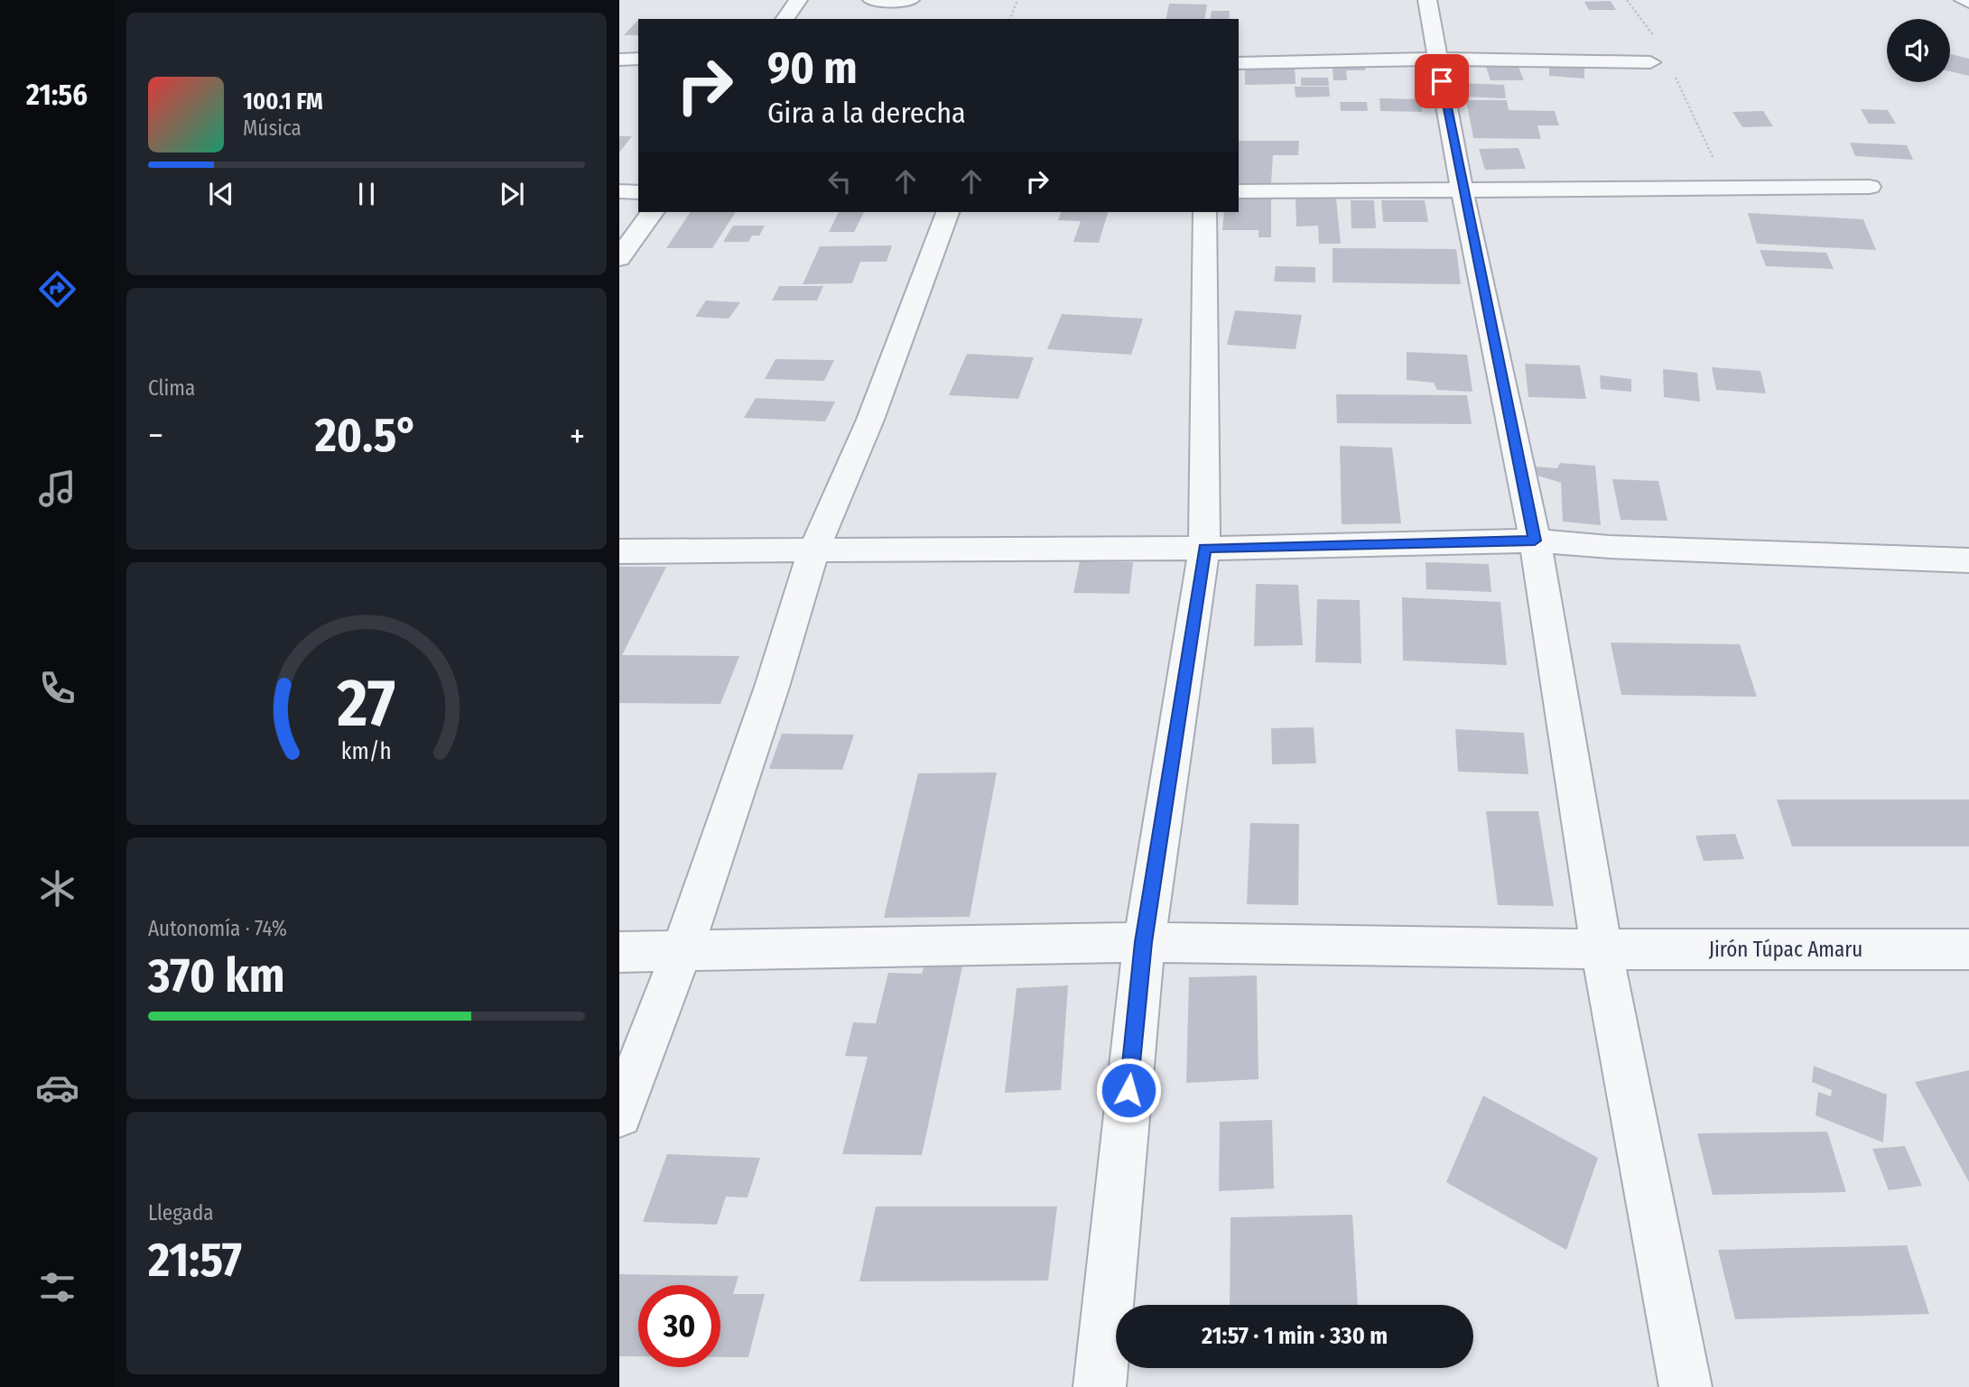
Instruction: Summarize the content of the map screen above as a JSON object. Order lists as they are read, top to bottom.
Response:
{
  "streets": {
    "street": ["Jirón Túpac Amaru"]
  },
  "page": {
    "tabs": "21:56",
    "turn": ["90 m", "Gira a la derecha"],
    "song": ["100.1 FM", "Música"],
    "tile": [
      "Clima",
      ["Autonomía · 74%", "370 km"],
      ["Llegada", "21:57"]
    ],
    "heat": ["−", "20.5°", "+"],
    "limit": "30",
    "trip": "21:57 · 1 min · 330 m",
    "gauge": ["27", "km/h"]
  }
}
